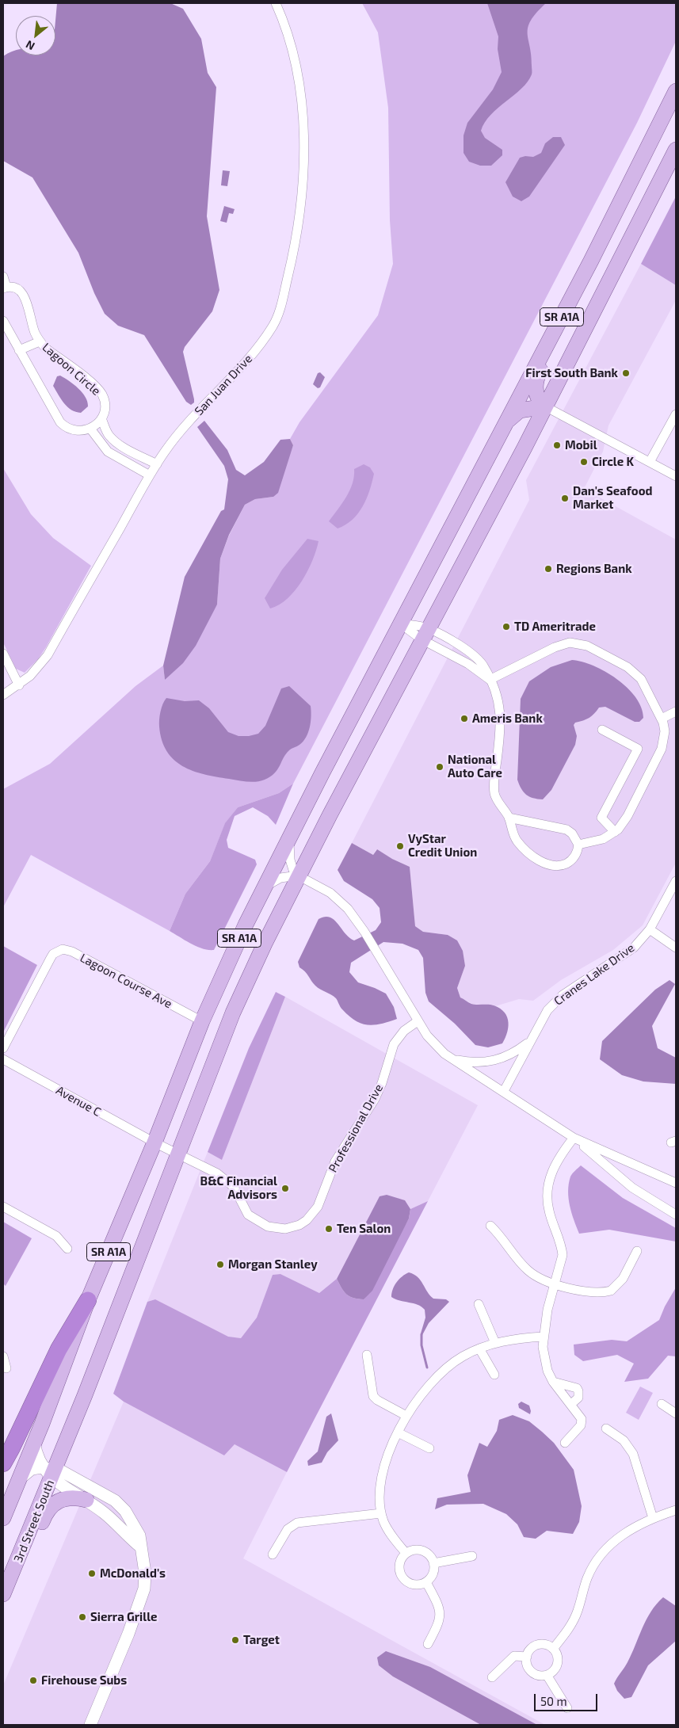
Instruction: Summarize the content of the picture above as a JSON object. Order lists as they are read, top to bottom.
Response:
{
  "streets": {
    "main road": ["SR A1A", "3rd Street South"],
    "street": [
      "Lagoon Circle",
      "San Juan Drive",
      "Cranes Lake Drive",
      "Lagoon Course Ave",
      "Avenue C",
      "Professional Drive"
    ]
  },
  "crossings": [
    ["SR A1A", "Lagoon Course Ave"],
    ["SR A1A", "Avenue C"],
    ["SR A1A", "Professional Drive"],
    ["SR A1A", "3rd Street South"],
    ["Lagoon Circle", "San Juan Drive"],
    ["Avenue C", "Professional Drive"]
  ],
  "places": [
    "First South Bank",
    "Mobil",
    "Circle K",
    "Dan's Seafood Market",
    "Regions Bank",
    "TD Ameritrade",
    "Ameris Bank",
    "National Auto Care",
    "VyStar Credit Union",
    "B&C Financial Advisors",
    "Ten Salon",
    "Morgan Stanley",
    "McDonald's",
    "Sierra Grille",
    "Target",
    "Firehouse Subs"
  ],
  "scale_bar": "50 m",
  "north": "bottom left"
}
